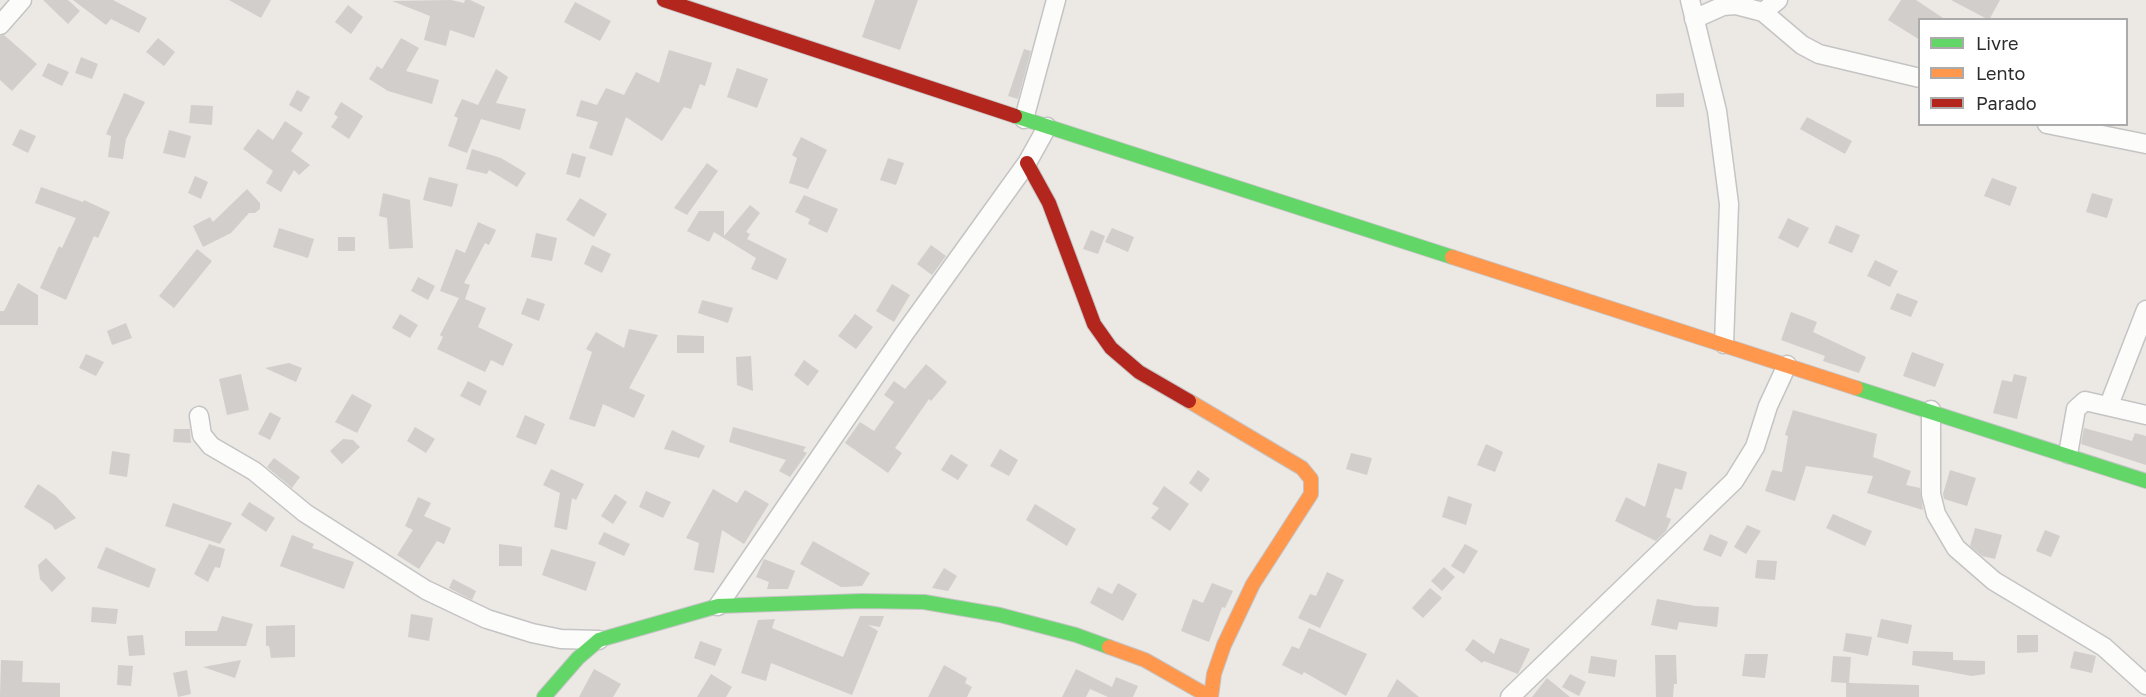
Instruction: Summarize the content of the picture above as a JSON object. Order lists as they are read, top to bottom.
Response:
{
  "legend": ["Livre", "Lento", "Parado"]
}
